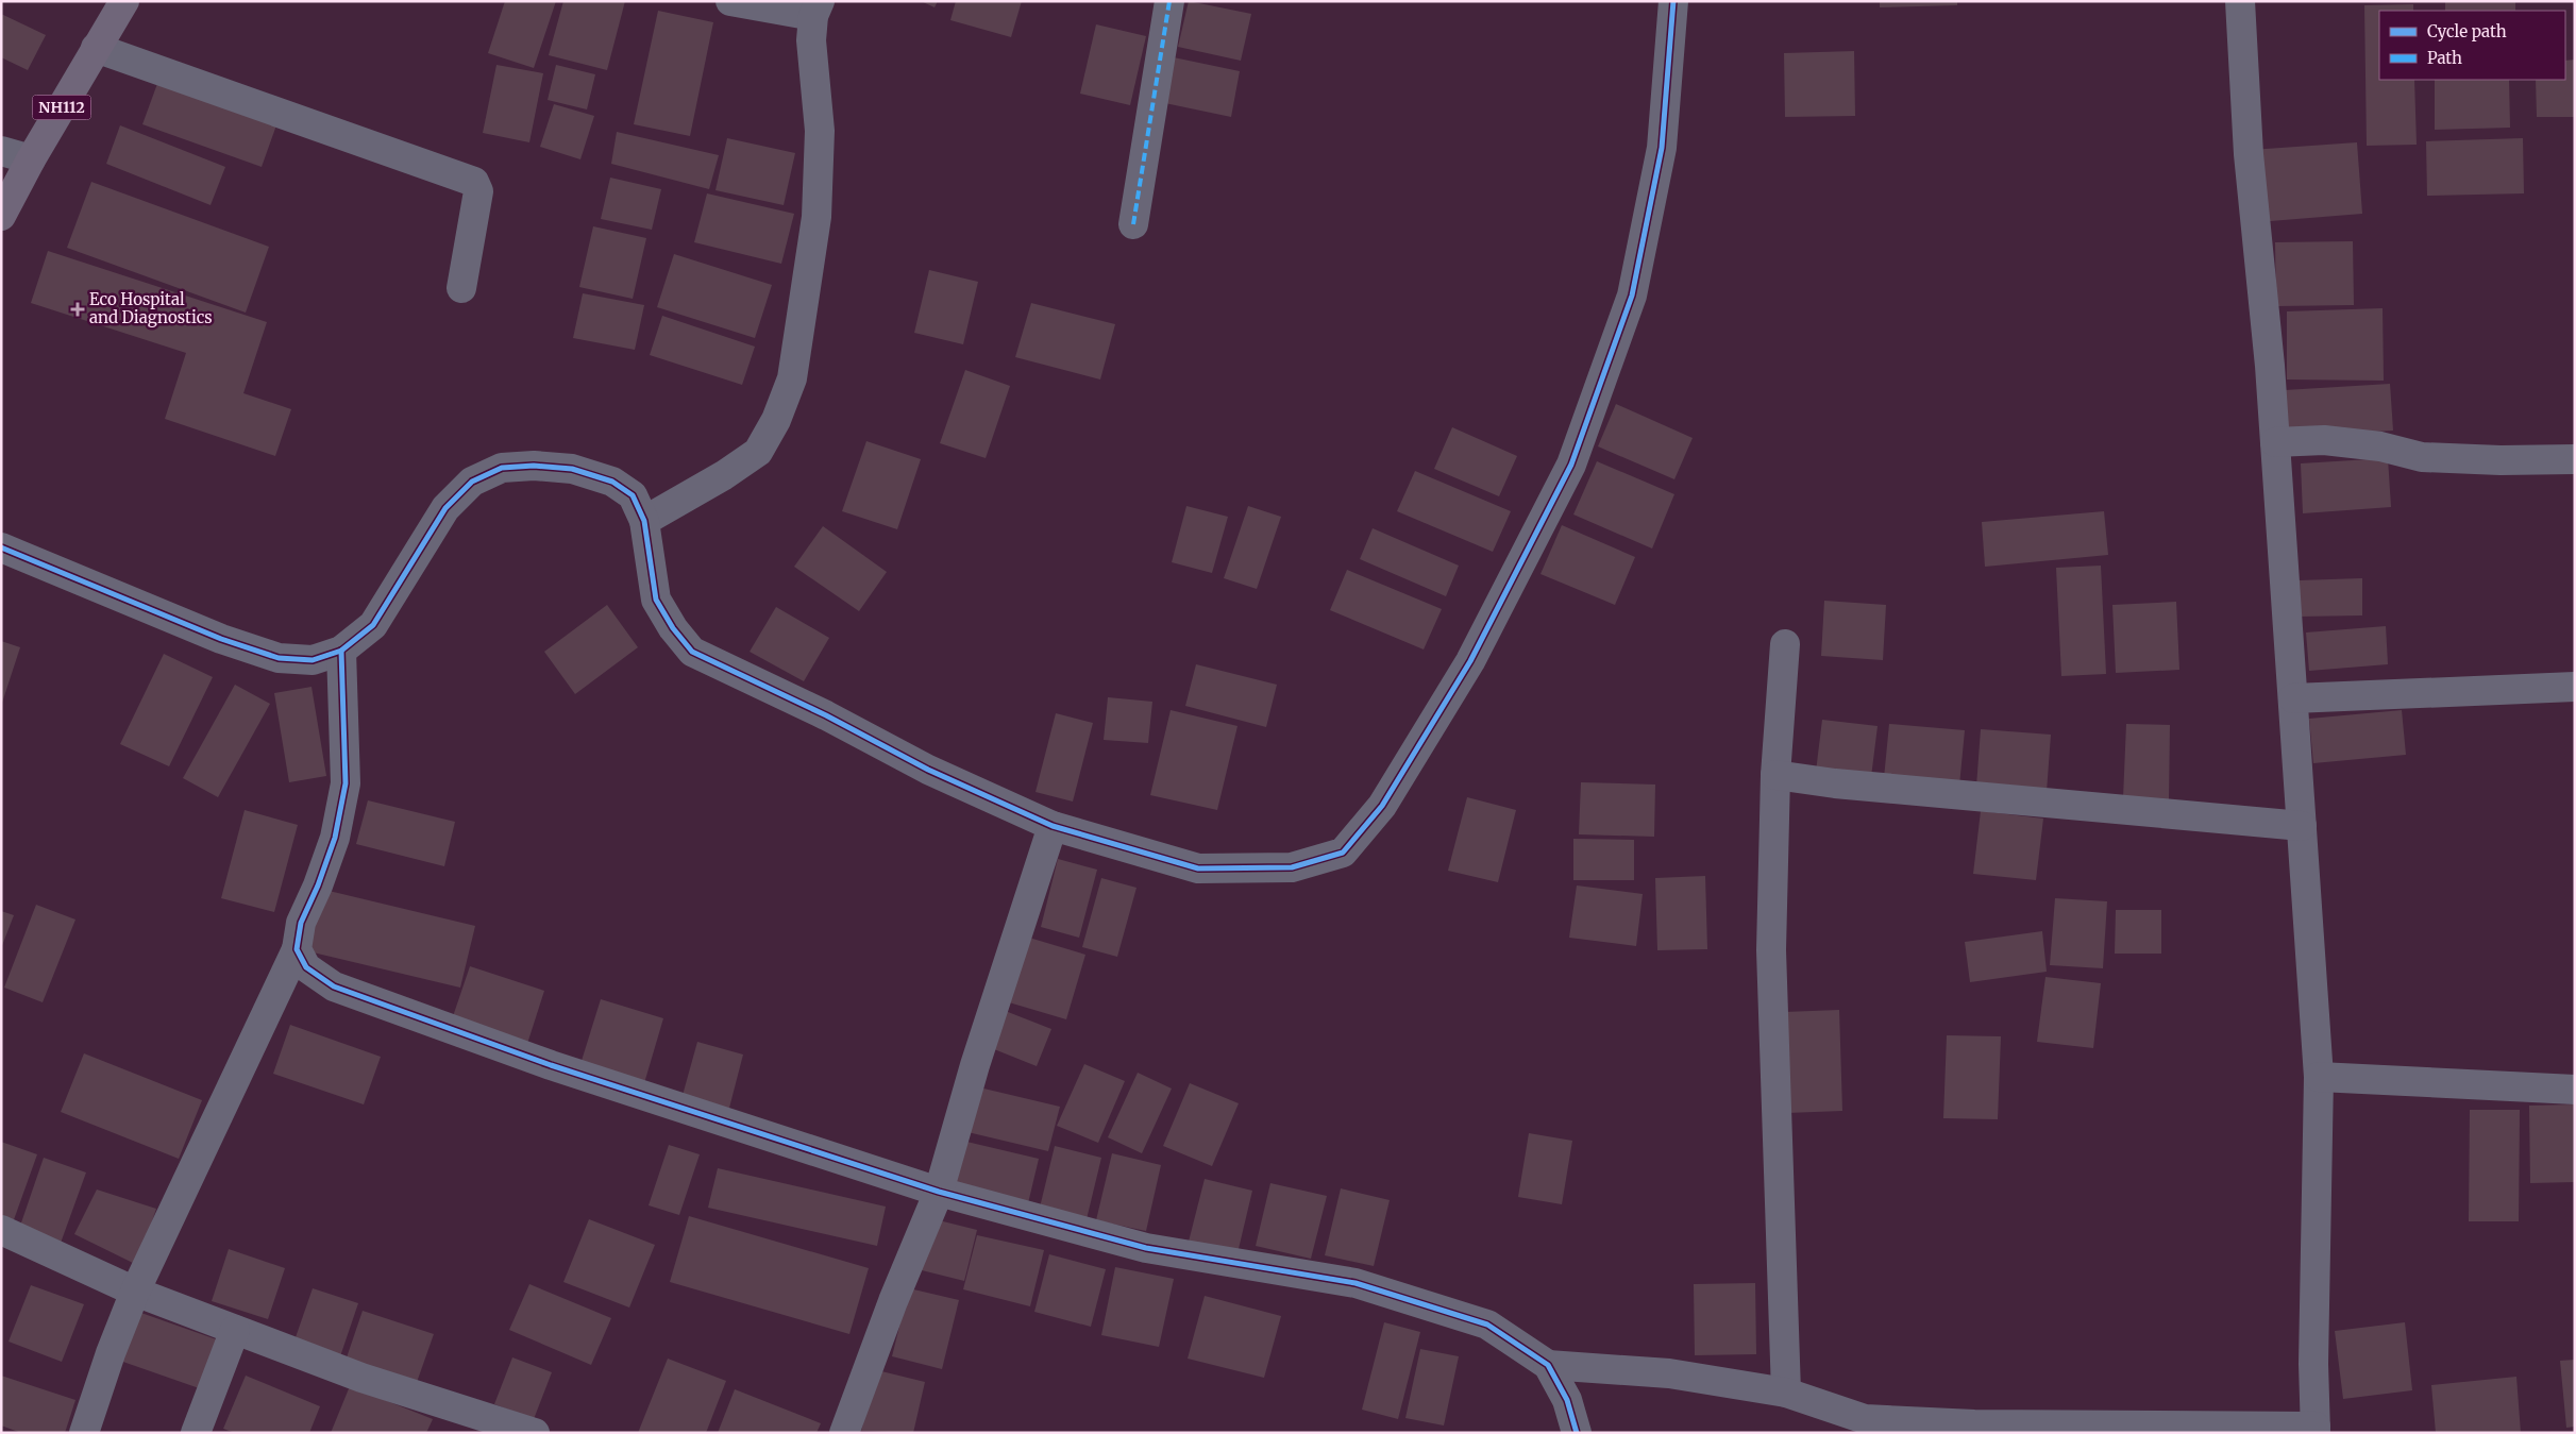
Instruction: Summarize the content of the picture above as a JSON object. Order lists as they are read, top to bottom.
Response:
{
  "streets": {
    "highway": ["NH112"]
  },
  "places": {
    "health": ["Eco Hospital and Diagnostics"]
  },
  "legend": ["Cycle path", "Path"]
}
